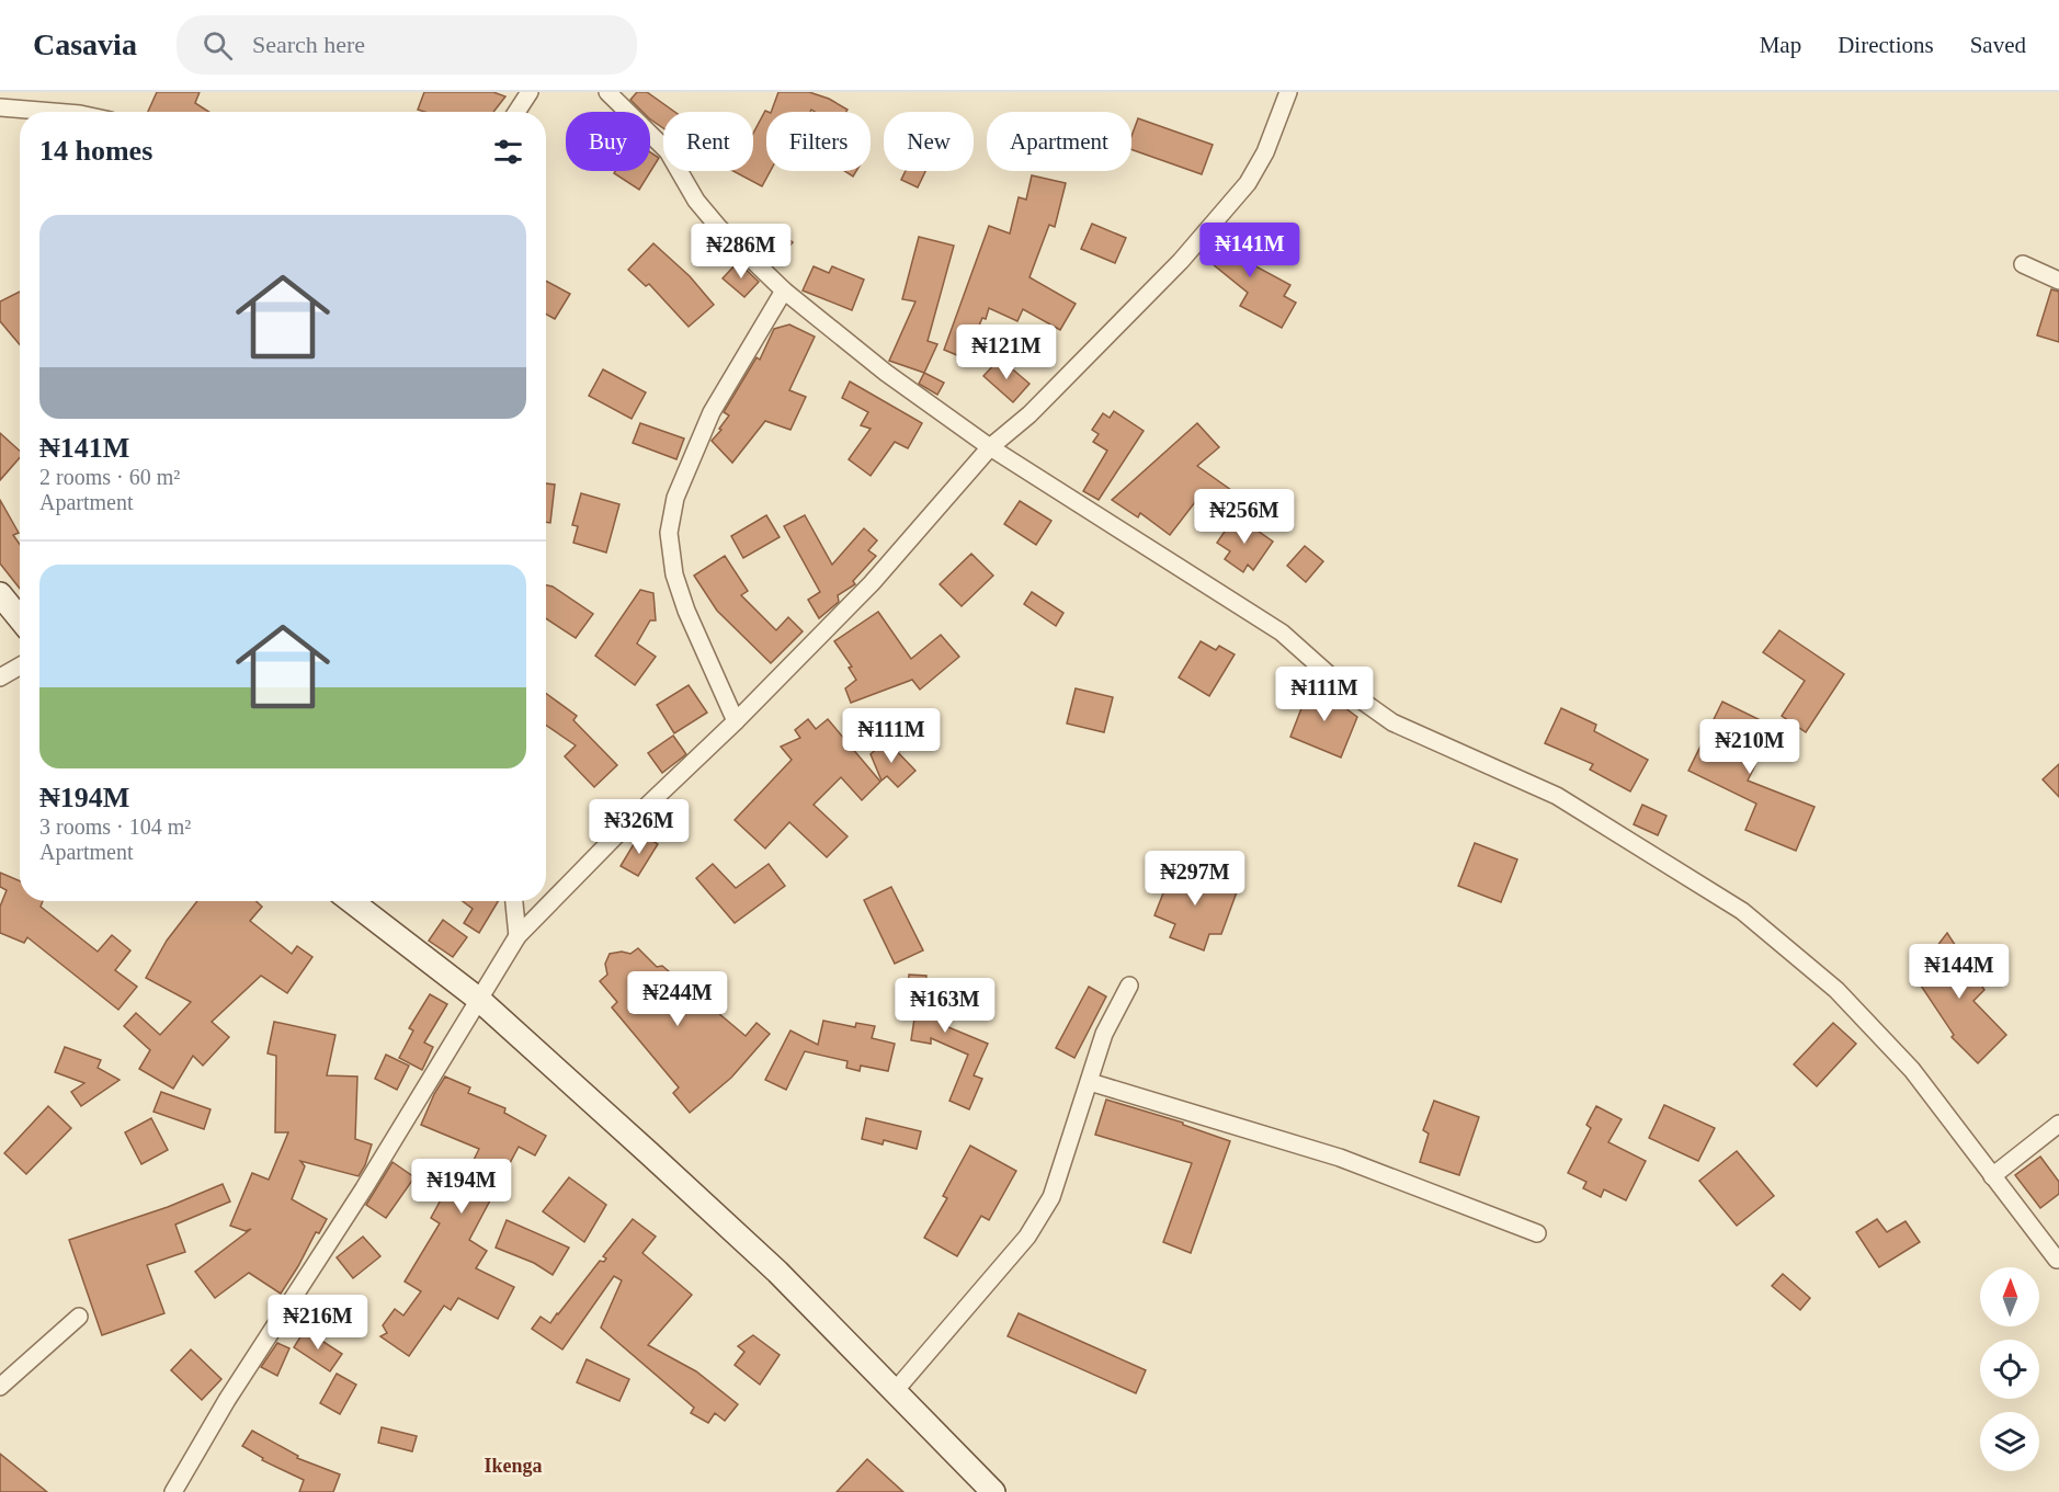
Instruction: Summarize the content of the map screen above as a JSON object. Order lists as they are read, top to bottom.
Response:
{
  "districts": ["Ikenga"],
  "north": "top",
  "page": {
    "header": "Casavia",
    "search": "Search here",
    "nav": ["Map", "Directions", "Saved"],
    "chip": [
      "Buy",
      "Rent",
      "Filters",
      "New",
      "Apartment"
    ],
    "heading": "14 homes",
    "list": [
      {
        "name": "₦141M",
        "note": "2 rooms · 60 m² · Apartment"
      },
      {
        "name": "₦194M",
        "note": "3 rooms · 104 m² · Apartment"
      }
    ],
    "price": [
      "₦141M",
      "₦286M",
      "₦121M",
      "₦256M",
      "₦111M",
      "₦111M",
      "₦210M",
      "₦326M",
      "₦297M",
      "₦144M",
      "₦244M",
      "₦163M",
      "₦194M",
      "₦216M"
    ]
  }
}
